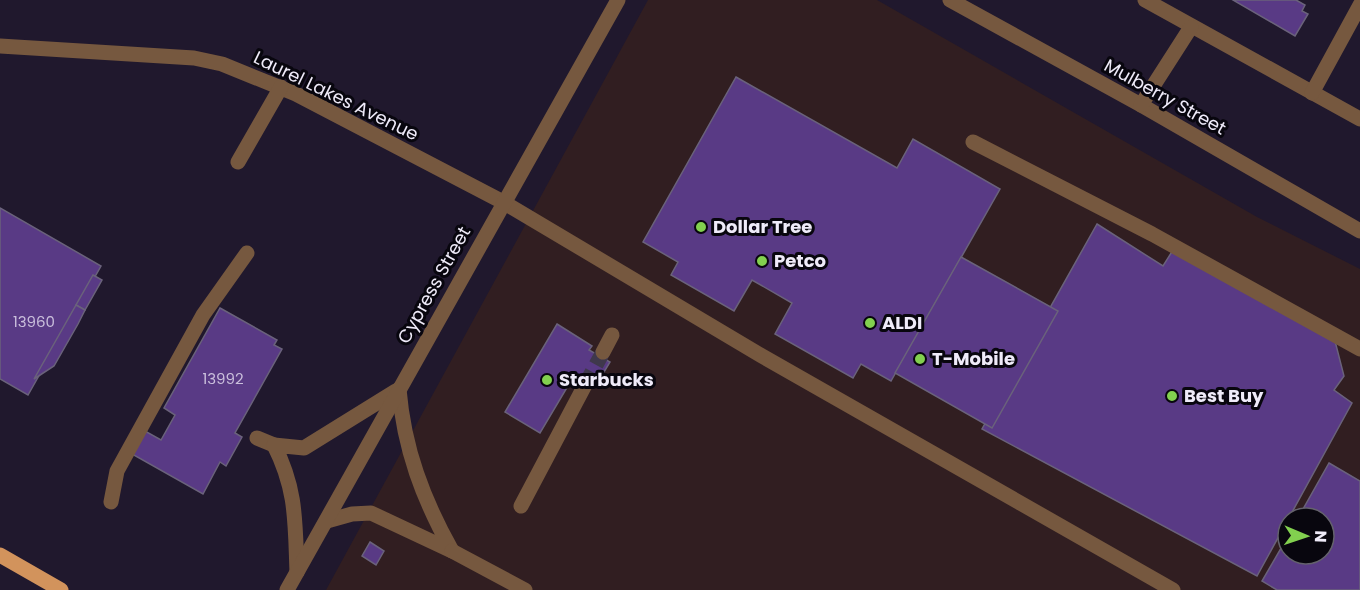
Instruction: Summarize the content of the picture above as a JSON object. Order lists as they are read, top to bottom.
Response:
{
  "streets": {
    "street": ["Laurel Lakes Avenue", "Mulberry Street", "Cypress Street"]
  },
  "crossings": [
    ["Laurel Lakes Avenue", "Cypress Street"]
  ],
  "places": [
    "Dollar Tree",
    "Petco",
    "ALDI",
    "T-Mobile",
    "Starbucks",
    "Best Buy"
  ],
  "house_numbers": ["13960", "13992"],
  "north": "right"
}
